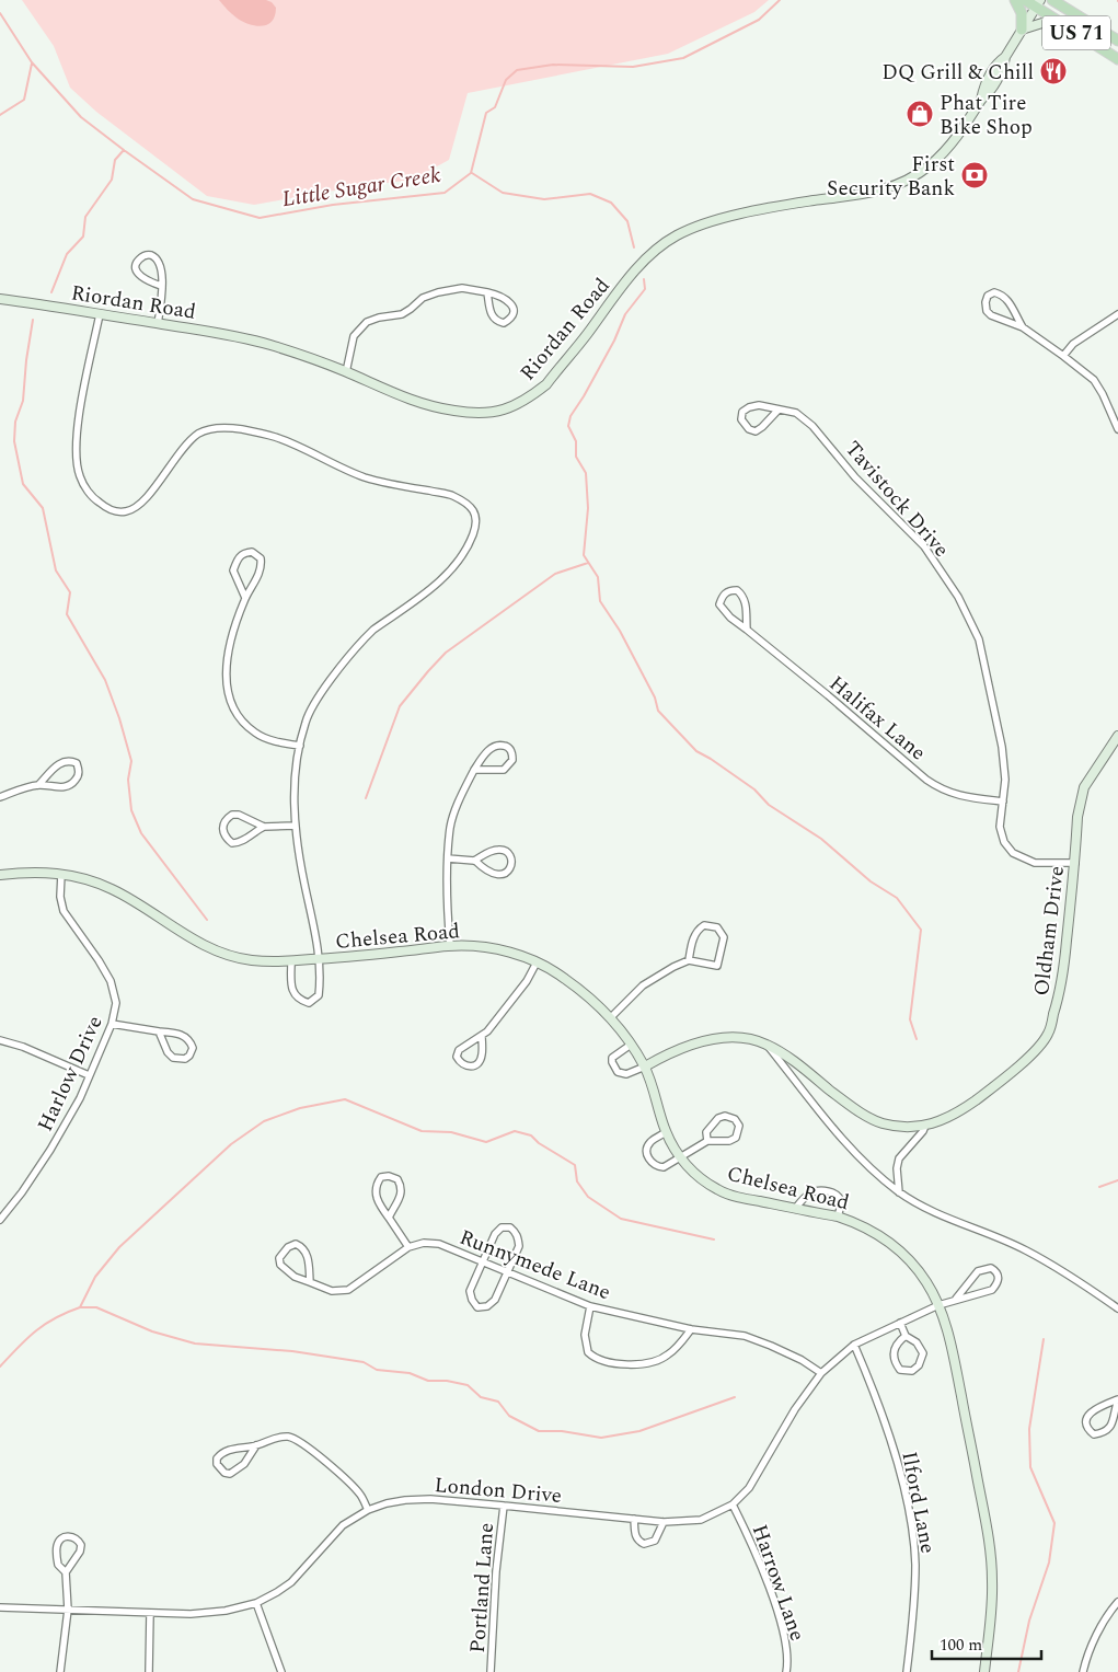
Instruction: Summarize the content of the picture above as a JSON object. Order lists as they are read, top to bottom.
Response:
{
  "streets": {
    "main road": ["US 71"],
    "street": [
      "Riordan Road",
      "Tavistock Drive",
      "Halifax Lane",
      "Oldham Drive",
      "Chelsea Road",
      "Harlow Drive",
      "Runnymede Lane",
      "London Drive",
      "Ilford Lane",
      "Harrow Lane",
      "Portland Lane"
    ]
  },
  "crossings": [
    ["US 71", "Riordan Road"],
    ["Tavistock Drive", "Halifax Lane"],
    ["Tavistock Drive", "Oldham Drive"],
    ["Oldham Drive", "Chelsea Road"],
    ["Chelsea Road", "Harlow Drive"],
    ["Chelsea Road", "London Drive"],
    ["Runnymede Lane", "London Drive"],
    ["London Drive", "Ilford Lane"],
    ["London Drive", "Harrow Lane"],
    ["London Drive", "Portland Lane"]
  ],
  "water": ["Little Sugar Creek"],
  "places": {
    "restaurant": ["DQ Grill & Chill"],
    "shop": ["Phat Tire Bike Shop"],
    "bank": ["First Security Bank"]
  },
  "scale_bar": "100 m"
}
